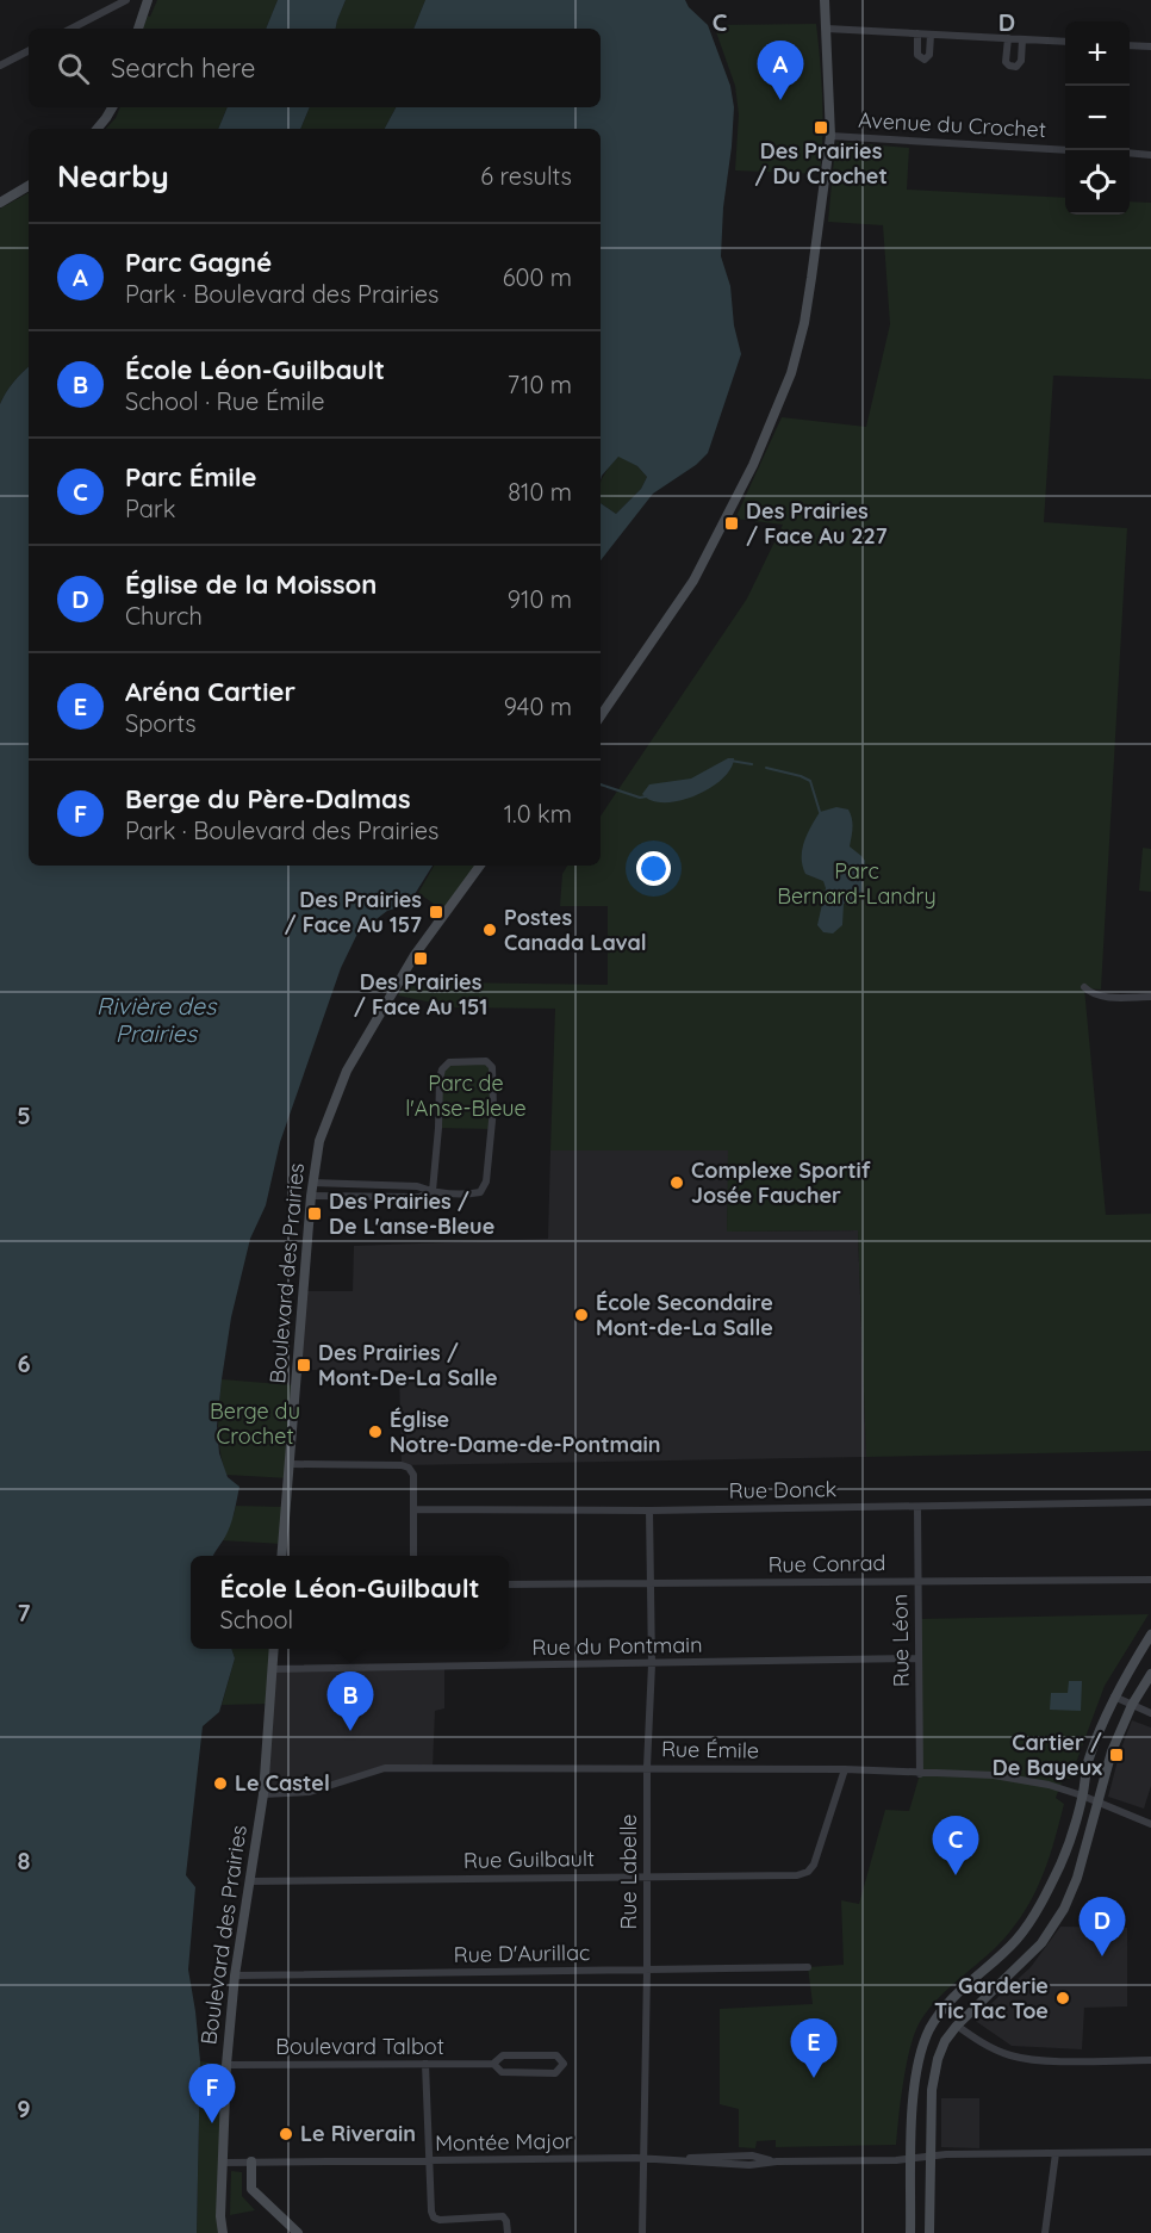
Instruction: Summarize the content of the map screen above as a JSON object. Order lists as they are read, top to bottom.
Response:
{
  "streets": {
    "street": [
      "Avenue du Crochet",
      "Boulevard des Prairies",
      "Rue Donck",
      "Rue Conrad",
      "Rue Léon",
      "Rue du Pontmain",
      "Rue Émile",
      "Rue Guilbault",
      "Rue Labelle",
      "Rue D'Aurillac",
      "Boulevard Talbot",
      "Montée Major"
    ]
  },
  "crossings": [
    ["Boulevard des Prairies", "Rue du Pontmain"],
    ["Boulevard des Prairies", "Rue Émile"],
    ["Boulevard des Prairies", "Rue Guilbault"],
    ["Boulevard des Prairies", "Rue D'Aurillac"],
    ["Boulevard des Prairies", "Boulevard Talbot"],
    ["Boulevard des Prairies", "Montée Major"],
    ["Rue Donck", "Rue Léon"],
    ["Rue Donck", "Rue Labelle"],
    ["Rue Conrad", "Rue Léon"],
    ["Rue Conrad", "Rue Labelle"],
    ["Rue Léon", "Rue du Pontmain"],
    ["Rue Léon", "Rue Émile"],
    ["Rue du Pontmain", "Rue Labelle"],
    ["Rue Émile", "Rue Guilbault"],
    ["Rue Émile", "Rue Labelle"],
    ["Rue Guilbault", "Rue Labelle"],
    ["Rue Labelle", "Rue D'Aurillac"],
    ["Rue Labelle", "Montée Major"]
  ],
  "water": ["Rivière des Prairies"],
  "parks": ["Parc Bernard-Landry", "Parc de l'Anse-Bleue", "Berge du Crochet"],
  "places": {
    "transit": [
      "Des Prairies / Du Crochet",
      "Des Prairies / Face Au 227",
      "Des Prairies / Face Au 157",
      "Des Prairies / Face Au 151",
      "Des Prairies / De L'anse-Bleue",
      "Des Prairies / Mont-De-La Salle",
      "Cartier / De Bayeux"
    ],
    "other": [
      "Postes Canada Laval",
      "Complexe Sportif Josée Faucher",
      "École Secondaire Mont-de-La Salle",
      "Église Notre-Dame-de-Pontmain",
      "Le Castel",
      "Garderie Tic Tac Toe",
      "Le Riverain"
    ]
  },
  "page": {
    "map_buttons": ["+", "−"],
    "search": "Search here",
    "pins": [
      "A",
      "B",
      "C",
      "D",
      "E",
      "F"
    ],
    "heading": ["Nearby", "6 results"],
    "list": [
      {
        "mark": "A",
        "name": "Parc Gagné",
        "note": "Park · Boulevard des Prairies",
        "value": "600 m"
      },
      {
        "mark": "B",
        "name": "École Léon-Guilbault",
        "note": "School · Rue Émile",
        "value": "710 m"
      },
      {
        "mark": "C",
        "name": "Parc Émile",
        "note": "Park",
        "value": "810 m"
      },
      {
        "mark": "D",
        "name": "Église de la Moisson",
        "note": "Church",
        "value": "910 m"
      },
      {
        "mark": "E",
        "name": "Aréna Cartier",
        "note": "Sports",
        "value": "940 m"
      },
      {
        "mark": "F",
        "name": "Berge du Père-Dalmas",
        "note": "Park · Boulevard des Prairies",
        "value": "1.0 km"
      }
    ],
    "popup": ["École Léon-Guilbault", "School"]
  },
  "grid": {
    "columns": ["C", "D"],
    "rows": [
      "5",
      "6",
      "7",
      "8",
      "9"
    ]
  }
}
